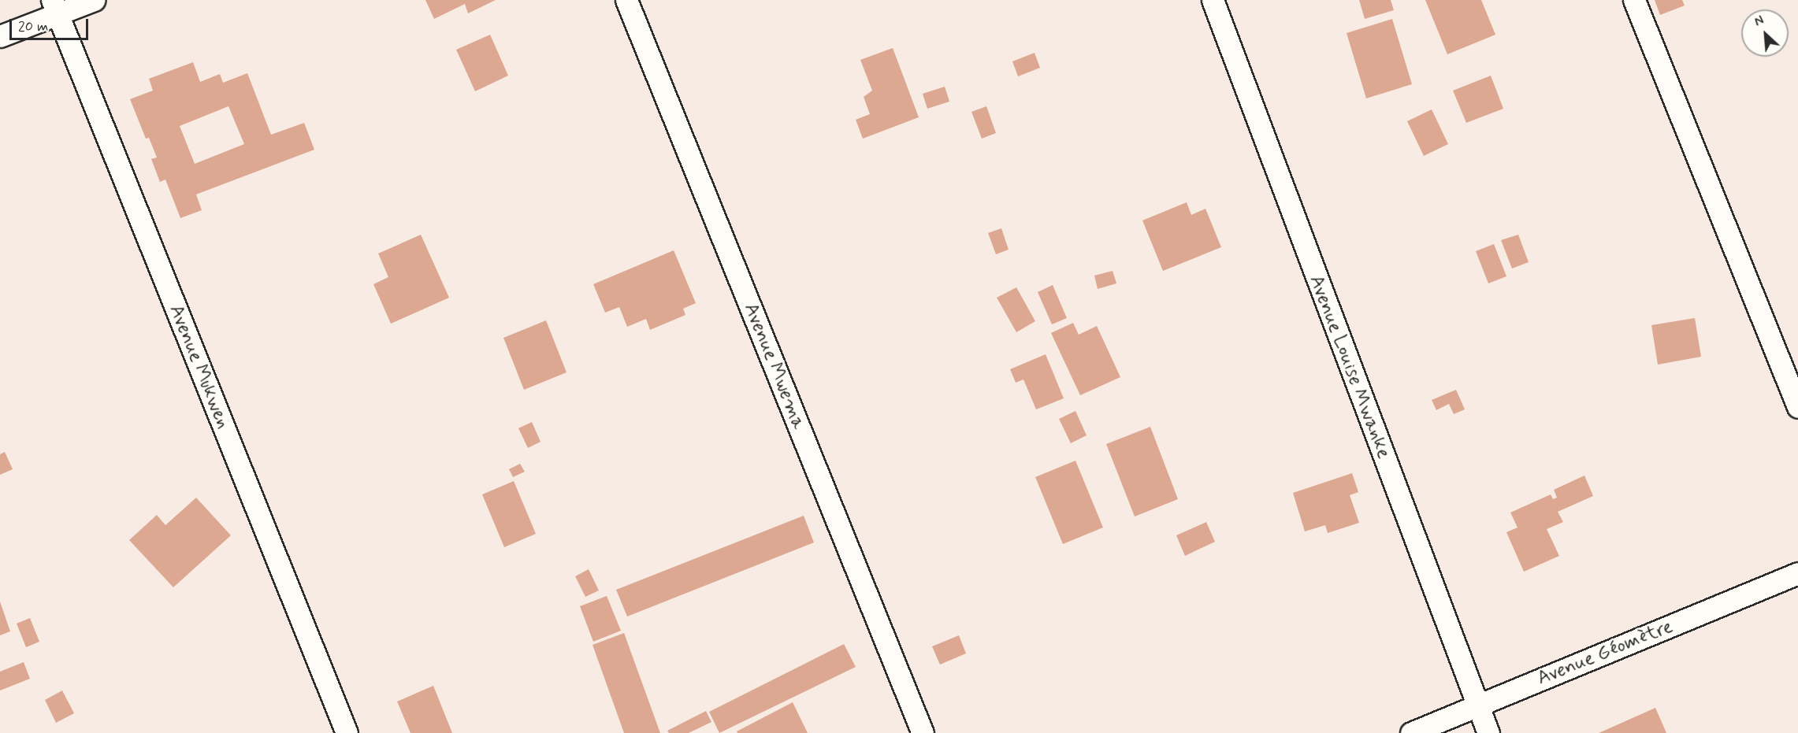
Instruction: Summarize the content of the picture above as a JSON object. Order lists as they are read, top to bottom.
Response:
{
  "streets": {
    "street": [
      "Avenue Mwema",
      "Avenue Mukwen",
      "Avenue Louise Mwanke",
      "Avenue Géomètre"
    ]
  },
  "crossings": [
    ["Avenue Louise Mwanke", "Avenue Géomètre"]
  ],
  "scale_bar": "20 m",
  "north": "top left"
}
